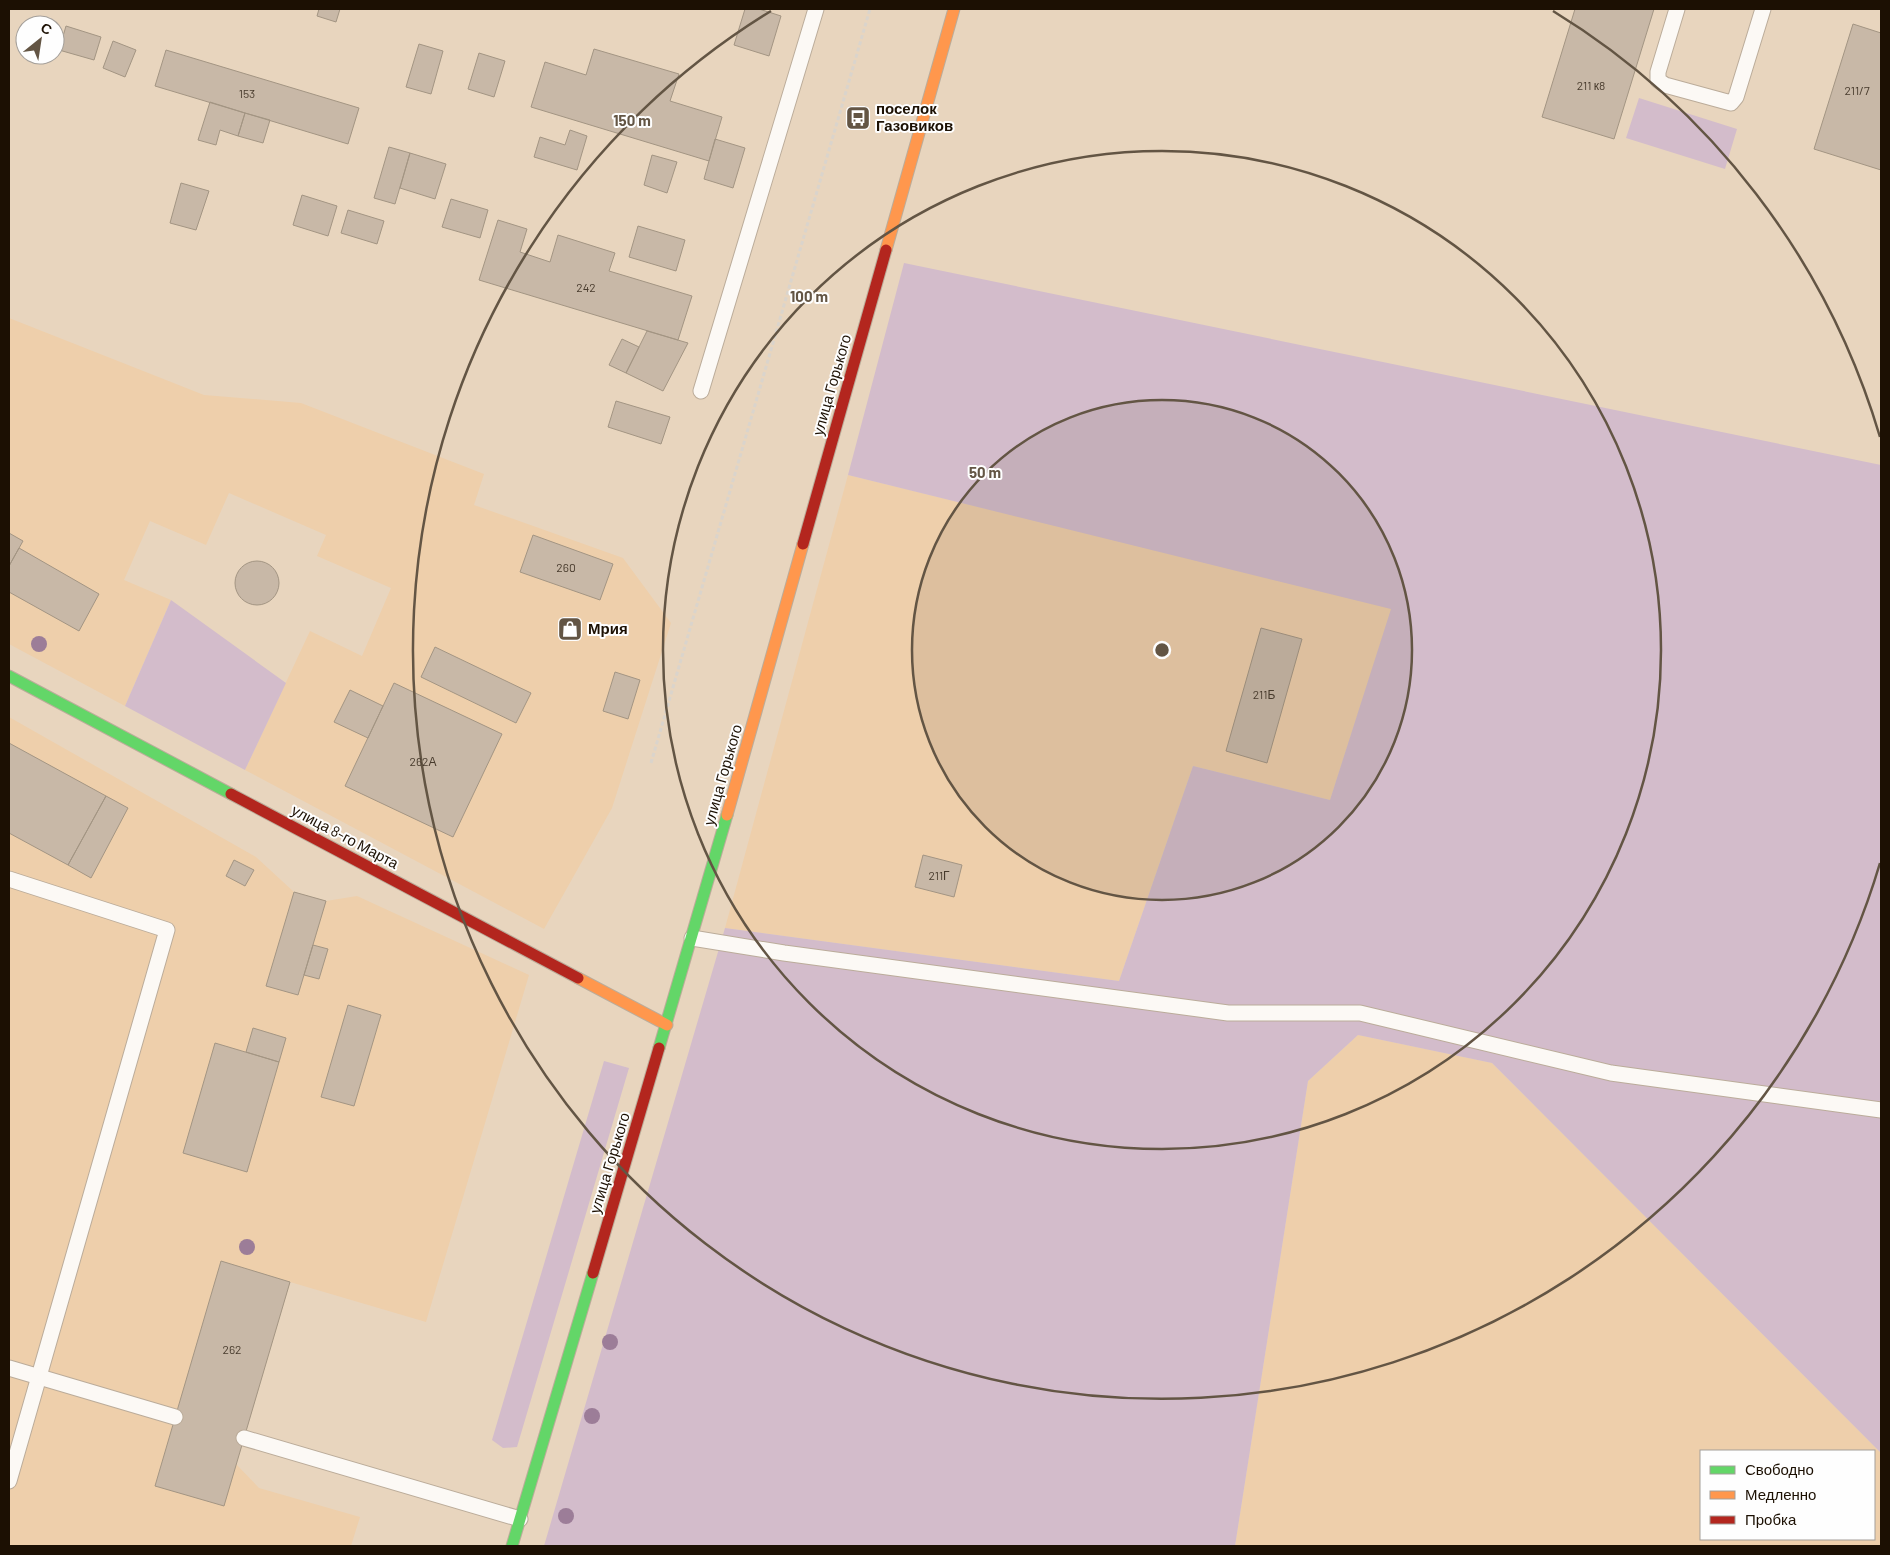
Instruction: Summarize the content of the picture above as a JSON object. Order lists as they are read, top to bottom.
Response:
{
  "streets": {
    "main road": ["улица Горького", "улица 8-го Марта"]
  },
  "crossings": [
    ["улица Горького", "улица 8-го Марта"]
  ],
  "places": {
    "bus stop": ["поселок Газовиков"],
    "shop": ["Мрия"]
  },
  "house_numbers": [
    "211 к8",
    "211/7",
    "153",
    "242",
    "260",
    "211Б",
    "262А",
    "211Г",
    "262"
  ],
  "legend": ["Свободно", "Медленно", "Пробка"],
  "north": "top right",
  "rings": ["150 m", "100 m", "50 m"]
}
